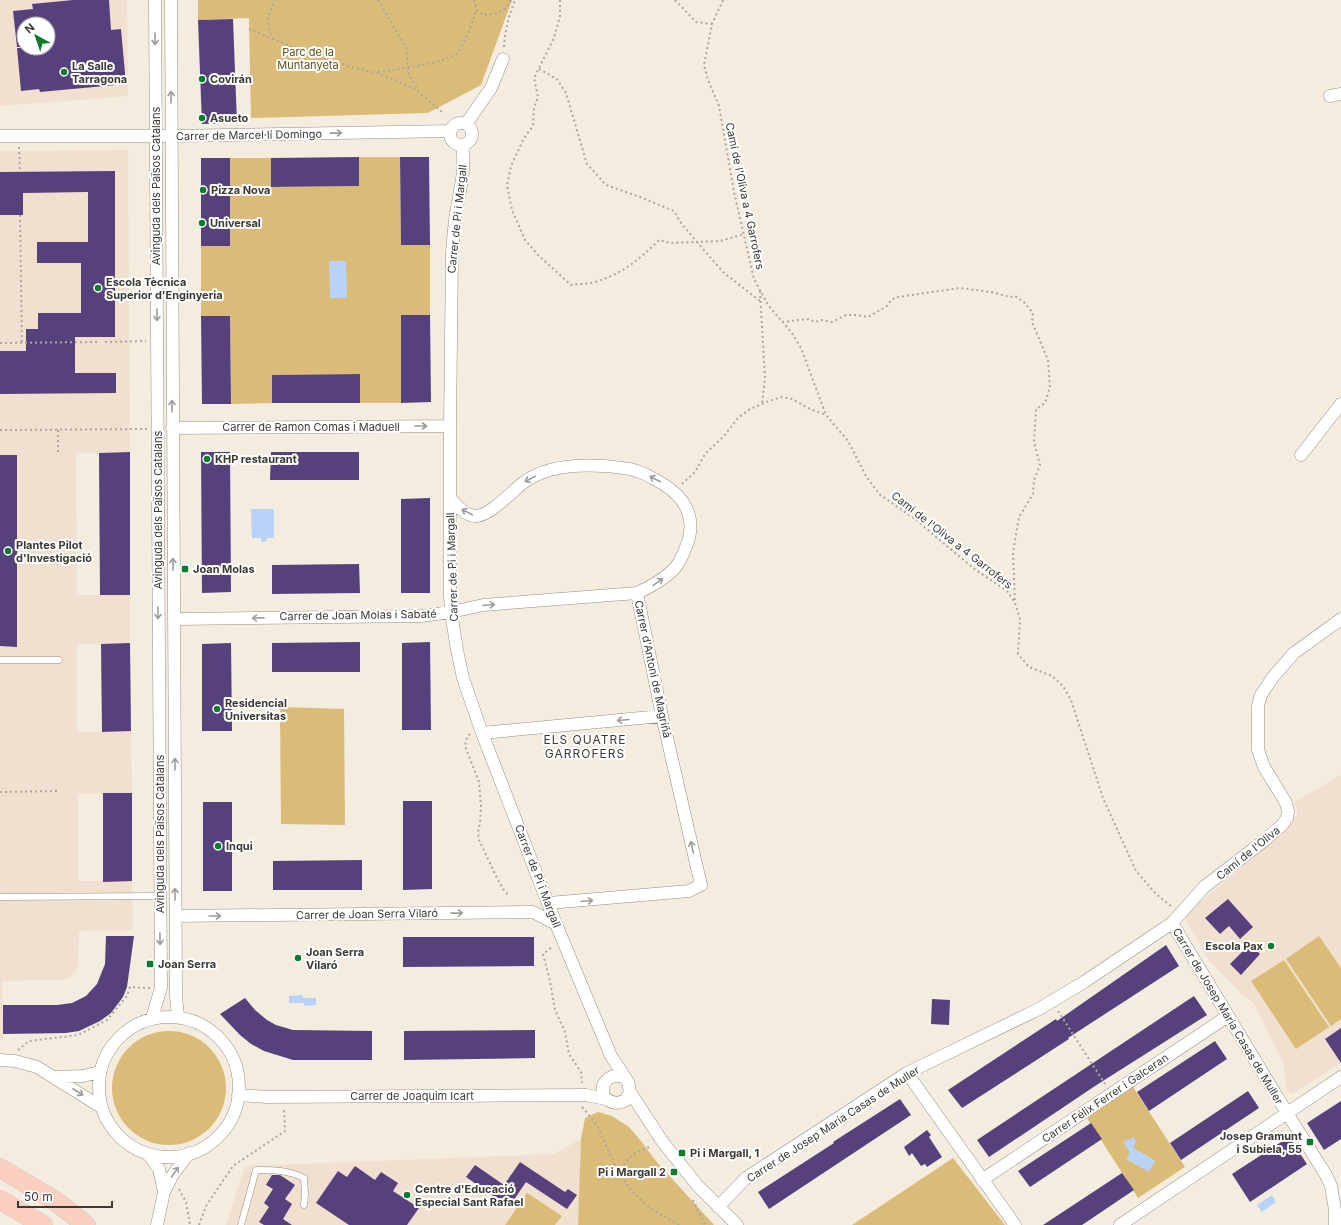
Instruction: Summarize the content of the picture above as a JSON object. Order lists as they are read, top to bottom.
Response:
{
  "streets": {
    "street": [
      "Carrer de Marcel·lí Domingo",
      "Avinguda dels Països Catalans",
      "Carrer de Pi i Margall",
      "Carrer de Ramon Comas i Maduell",
      "Carrer de Joan Molas i Sabaté",
      "Carrer d'Antoni de Magriñà",
      "Camí de l'Oliva",
      "Carrer de Joan Serra Vilaró",
      "Carrer de Josep Maria Casas de Muller",
      "Carrer de Joaquim Icart",
      "Carrer Félix Ferrer i Galceran"
    ],
    "path": ["Camí de l'Oliva a 4 Garrofers"]
  },
  "crossings": [
    ["Carrer de Marcel·lí Domingo", "Avinguda dels Països Catalans"],
    ["Carrer de Marcel·lí Domingo", "Carrer de Pi i Margall"],
    ["Avinguda dels Països Catalans", "Carrer de Ramon Comas i Maduell"],
    ["Avinguda dels Països Catalans", "Carrer de Joan Molas i Sabaté"],
    ["Avinguda dels Països Catalans", "Carrer de Joan Serra Vilaró"],
    ["Avinguda dels Països Catalans", "Carrer de Joaquim Icart"],
    ["Camí de l'Oliva a 4 Garrofers", "Camí de l'Oliva"],
    ["Carrer de Pi i Margall", "Carrer de Ramon Comas i Maduell"],
    ["Carrer de Pi i Margall", "Carrer de Joan Molas i Sabaté"],
    ["Carrer de Pi i Margall", "Carrer d'Antoni de Magriñà"],
    ["Carrer de Pi i Margall", "Carrer de Joan Serra Vilaró"],
    ["Carrer de Pi i Margall", "Carrer de Josep Maria Casas de Muller"],
    ["Carrer de Pi i Margall", "Carrer de Joaquim Icart"],
    ["Carrer de Joan Molas i Sabaté", "Carrer d'Antoni de Magriñà"],
    ["Camí de l'Oliva", "Carrer de Josep Maria Casas de Muller"],
    ["Carrer de Josep Maria Casas de Muller", "Carrer Félix Ferrer i Galceran"]
  ],
  "one_way": ["Carrer de Marcel·lí Domingo", "Carrer de Ramon Comas i Maduell", "Carrer de Joan Serra Vilaró"],
  "districts": ["ELS QUATRE GARROFERS"],
  "parks": ["Parc de la Muntanyeta"],
  "places": {
    "other": [
      "La Salle Tarragona",
      "Covirán",
      "Asueto",
      "Pizza Nova",
      "Universal",
      "Escola Tècnica Superior d'Enginyeria",
      "KHP restaurant",
      "Plantes Pilot d'Investigació",
      "Residencial Universitas",
      "Inqui",
      "Escola Pax",
      "Joan Serra Vilaró",
      "Centre d'Educació Especial Sant Rafael"
    ],
    "transit": [
      "Joan Molas",
      "Joan Serra",
      "Josep Gramunt i Subiela, 55",
      "Pi i Margall, 1",
      "Pi i Margall 2"
    ]
  },
  "scale_bar": "50 m",
  "north": "top left"
}
